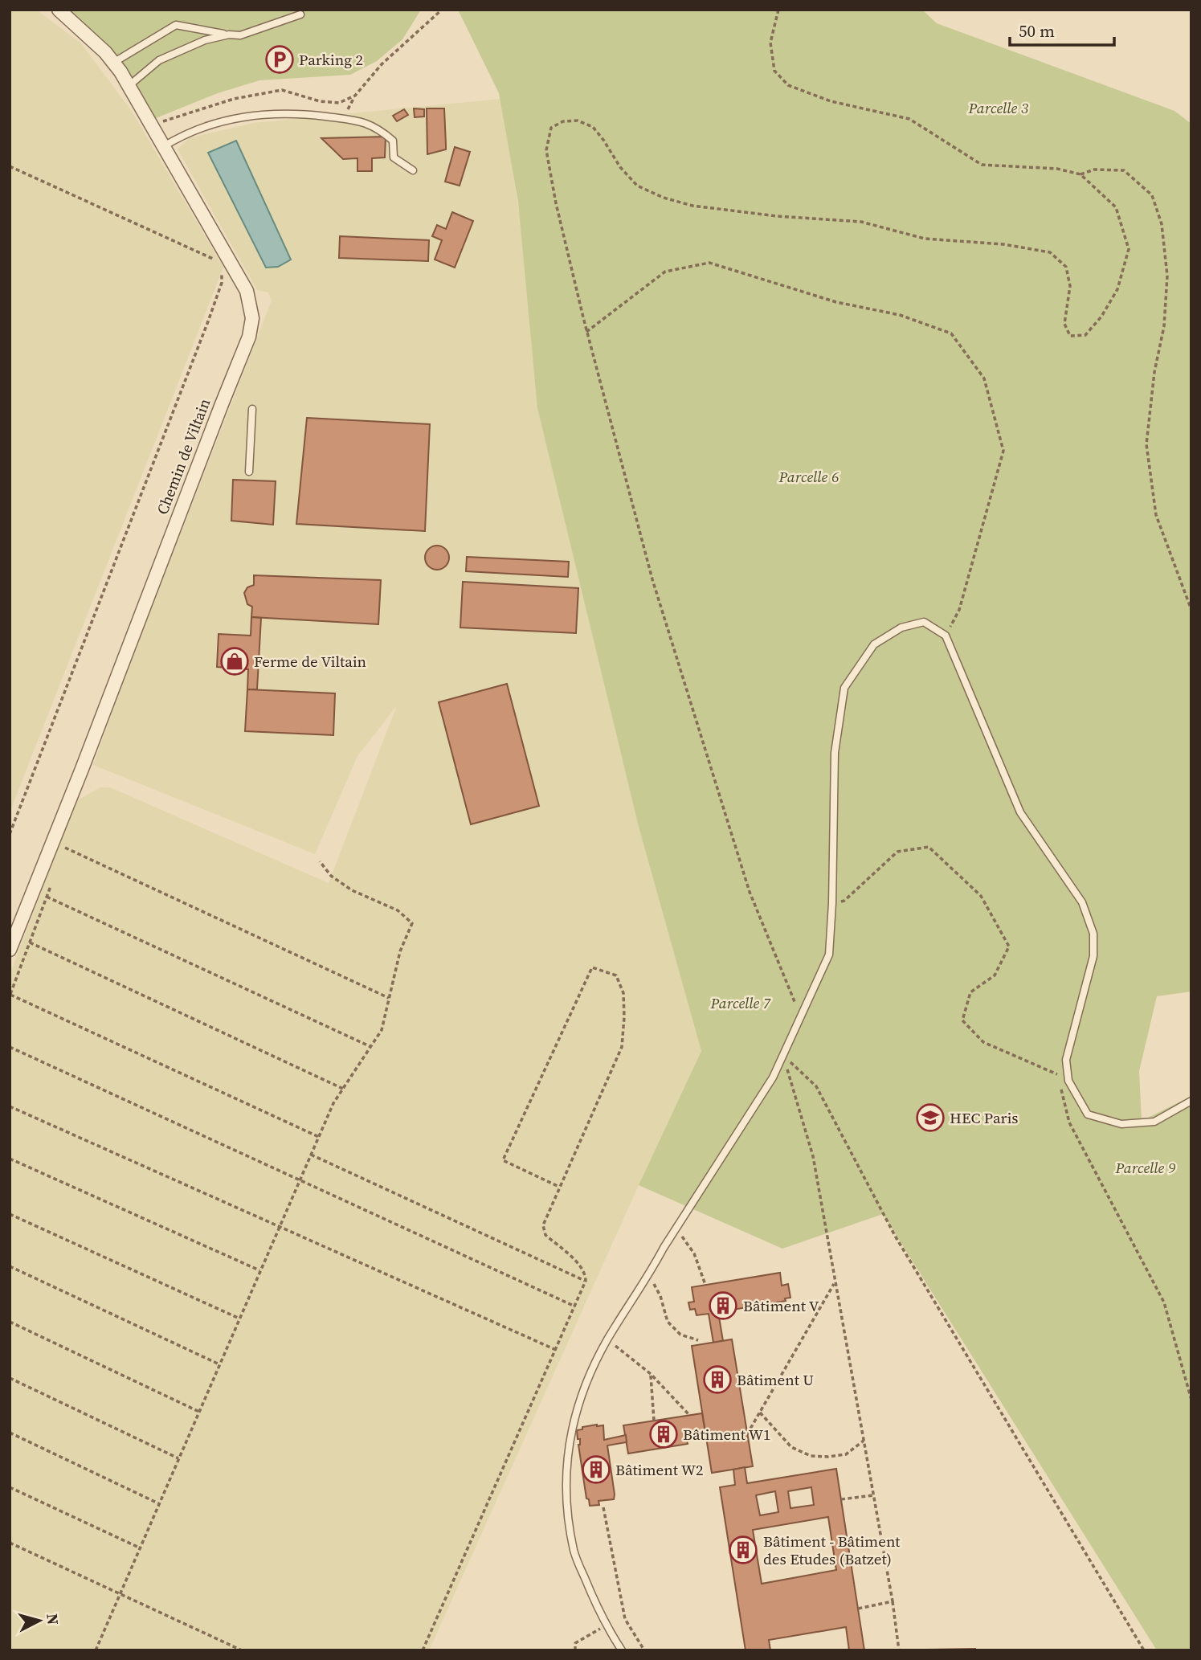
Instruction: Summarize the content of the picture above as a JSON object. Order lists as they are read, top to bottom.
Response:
{
  "streets": {
    "street": ["Chemin de Viltain"]
  },
  "parks": [
    "Parcelle 3",
    "Parcelle 6",
    "Parcelle 7",
    "Parcelle 9"
  ],
  "places": {
    "parking": ["Parking 2"],
    "shop": ["Ferme de Viltain"],
    "school or university": ["HEC Paris"],
    "building": [
      "Bâtiment V",
      "Bâtiment U",
      "Bâtiment W1",
      "Bâtiment W2",
      "Bâtiment - Bâtiment des Etudes (Batzet)"
    ]
  },
  "scale_bar": "50 m",
  "north": "right"
}
